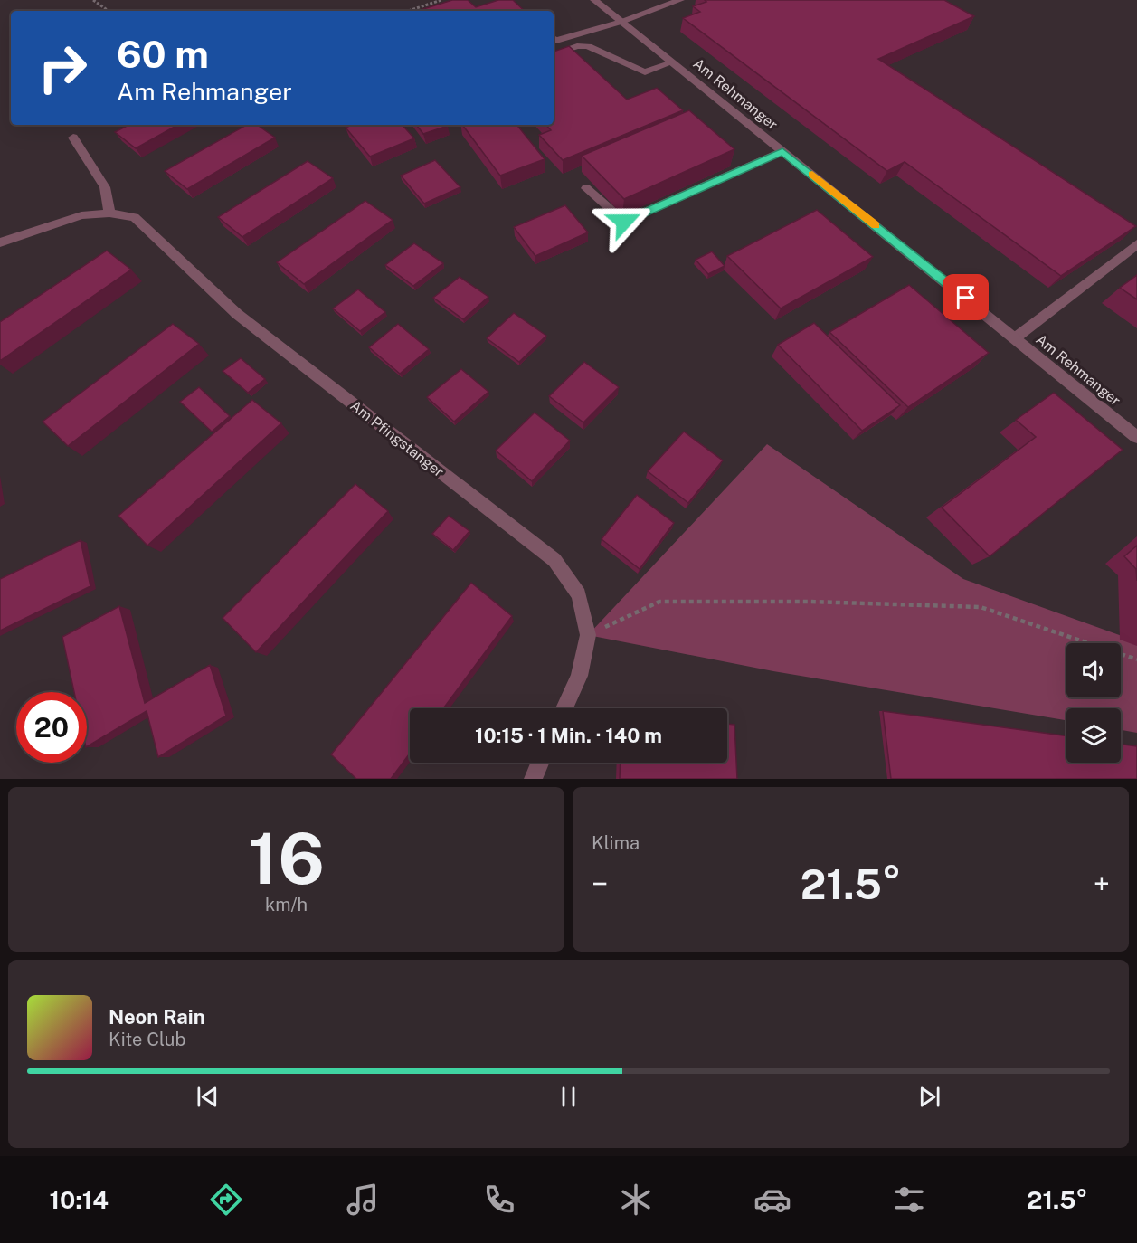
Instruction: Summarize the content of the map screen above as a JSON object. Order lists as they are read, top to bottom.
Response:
{
  "streets": {
    "street": ["Am Rehmanger", "Am Pfingstanger"]
  },
  "page": {
    "turn": ["60 m", "Am Rehmanger"],
    "limit": "20",
    "trip": "10:15 · 1 Min. · 140 m",
    "tile": [
      ["16", "km/h"],
      "Klima"
    ],
    "heat": ["−", "21.5°", "+"],
    "song": ["Neon Rain", "Kite Club"],
    "tabs": ["10:14", "21.5°"]
  }
}
